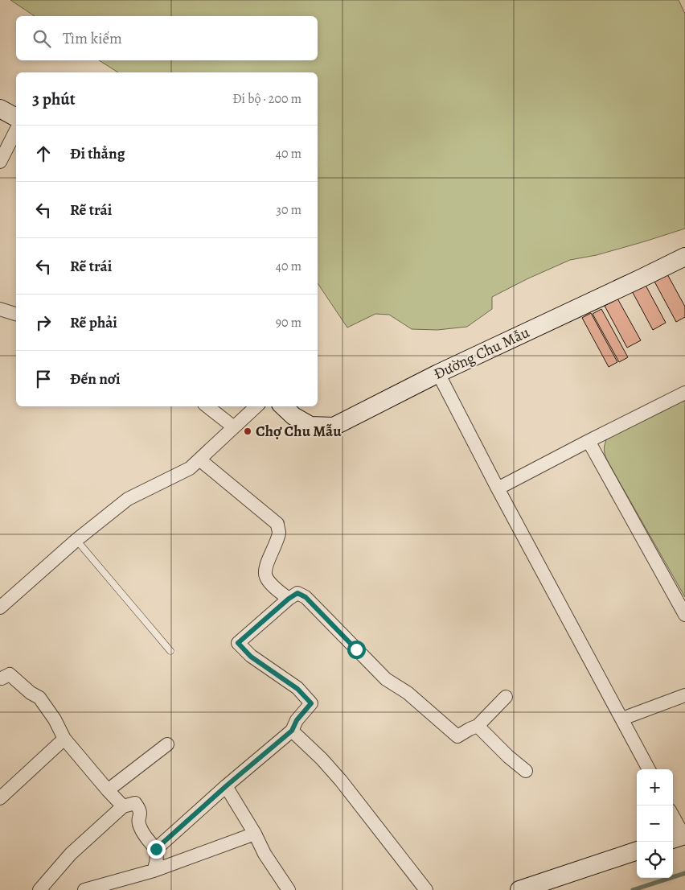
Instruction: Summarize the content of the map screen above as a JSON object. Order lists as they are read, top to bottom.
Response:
{
  "streets": {
    "street": ["Đường Chu Mẫu"]
  },
  "places": ["Chợ Chu Mẫu"],
  "page": {
    "search": "Tìm kiếm",
    "heading": ["3 phút", "Đi bộ · 200 m"],
    "list": [
      ["Đi thẳng", "40 m"],
      ["Rẽ trái", "30 m"],
      ["Rẽ trái", "40 m"],
      ["Rẽ phải", "90 m"],
      "Đến nơi"
    ],
    "map_buttons": ["+", "−"]
  }
}
